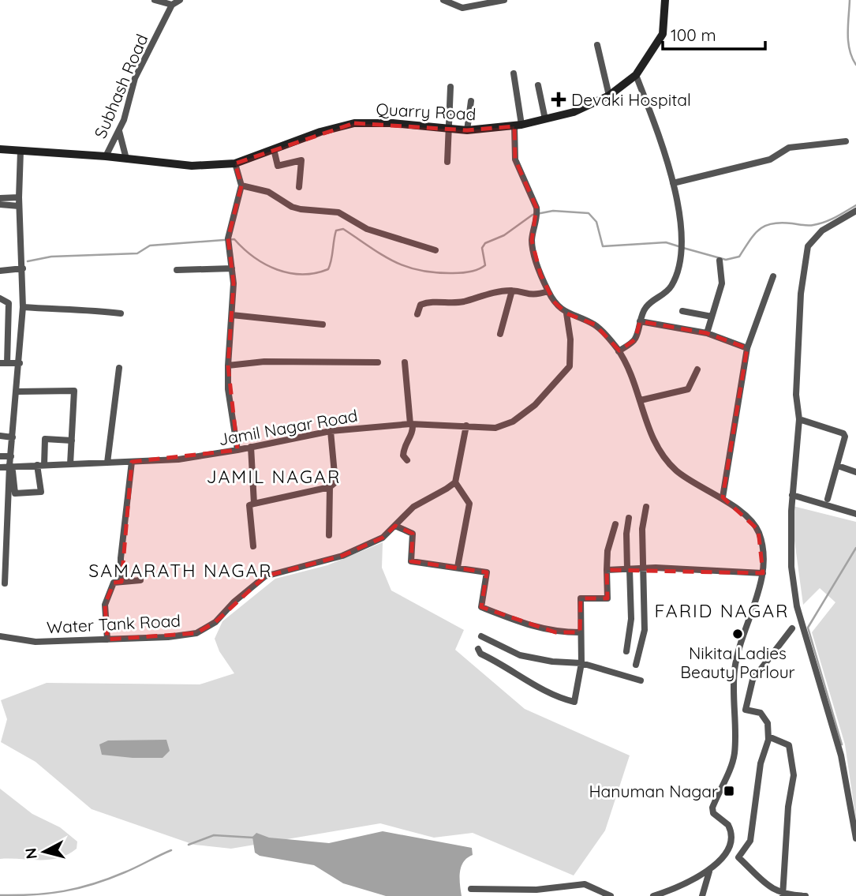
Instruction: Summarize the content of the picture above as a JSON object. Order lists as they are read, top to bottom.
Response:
{
  "streets": {
    "main road": ["Quarry Road"],
    "street": ["Subhash Road", "Jamil Nagar Road", "Water Tank Road"]
  },
  "crossings": [
    ["Subhash Road", "Quarry Road"]
  ],
  "districts": ["JAMIL NAGAR", "SAMARATH NAGAR", "FARID NAGAR"],
  "places": {
    "health": ["Devaki Hospital"],
    "other": ["Nikita Ladies Beauty Parlour"],
    "transit": ["Hanuman Nagar"]
  },
  "scale_bar": "100 m",
  "north": "left"
}
